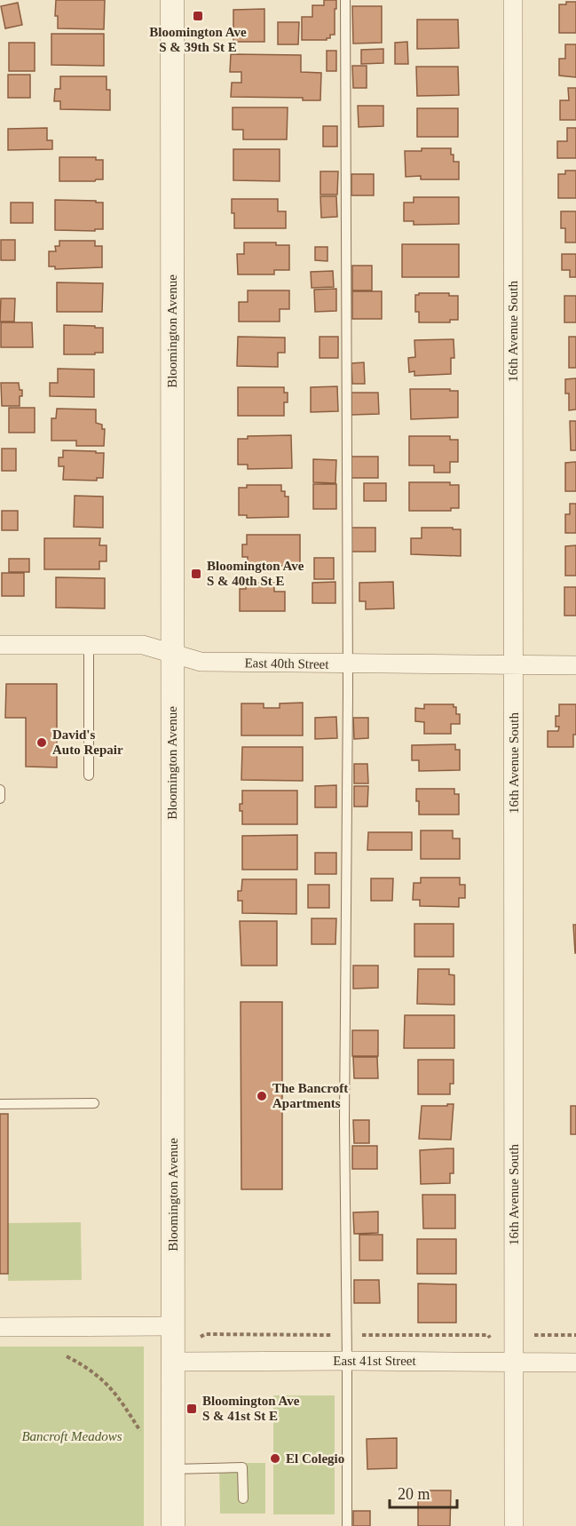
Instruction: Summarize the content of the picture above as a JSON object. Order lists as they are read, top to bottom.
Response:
{
  "streets": {
    "street": [
      "Bloomington Avenue",
      "16th Avenue South",
      "East 40th Street",
      "East 41st Street"
    ]
  },
  "crossings": [
    ["Bloomington Avenue", "East 40th Street"],
    ["Bloomington Avenue", "East 41st Street"],
    ["16th Avenue South", "East 40th Street"],
    ["16th Avenue South", "East 41st Street"]
  ],
  "parks": ["Bancroft Meadows"],
  "places": {
    "transit": ["Bloomington Ave S & 39th St E", "Bloomington Ave S & 40th St E", "Bloomington Ave S & 41st St E"],
    "other": ["David's Auto Repair", "The Bancroft Apartments", "El Colegio"]
  },
  "scale_bar": "20 m"
}
